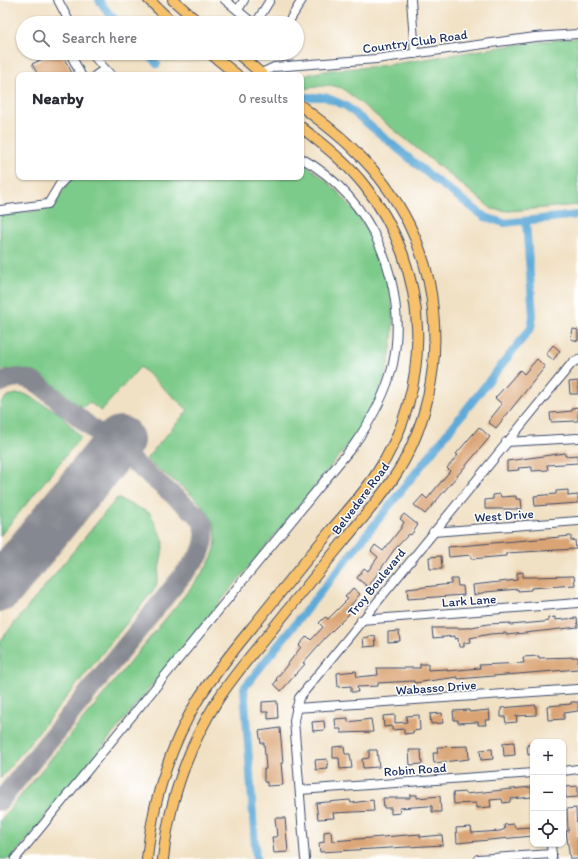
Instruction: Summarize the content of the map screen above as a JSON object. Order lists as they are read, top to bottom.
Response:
{
  "streets": {
    "main road": ["Belvedere Road"],
    "street": [
      "Country Club Road",
      "West Drive",
      "Troy Boulevard",
      "Lark Lane",
      "Wabasso Drive",
      "Robin Road"
    ]
  },
  "crossings": [
    ["West Drive", "Troy Boulevard"],
    ["Troy Boulevard", "Lark Lane"],
    ["Troy Boulevard", "Wabasso Drive"],
    ["Troy Boulevard", "Robin Road"]
  ],
  "page": {
    "search": "Search here",
    "heading": ["Nearby", "0 results"],
    "map_buttons": ["+", "−"]
  }
}
